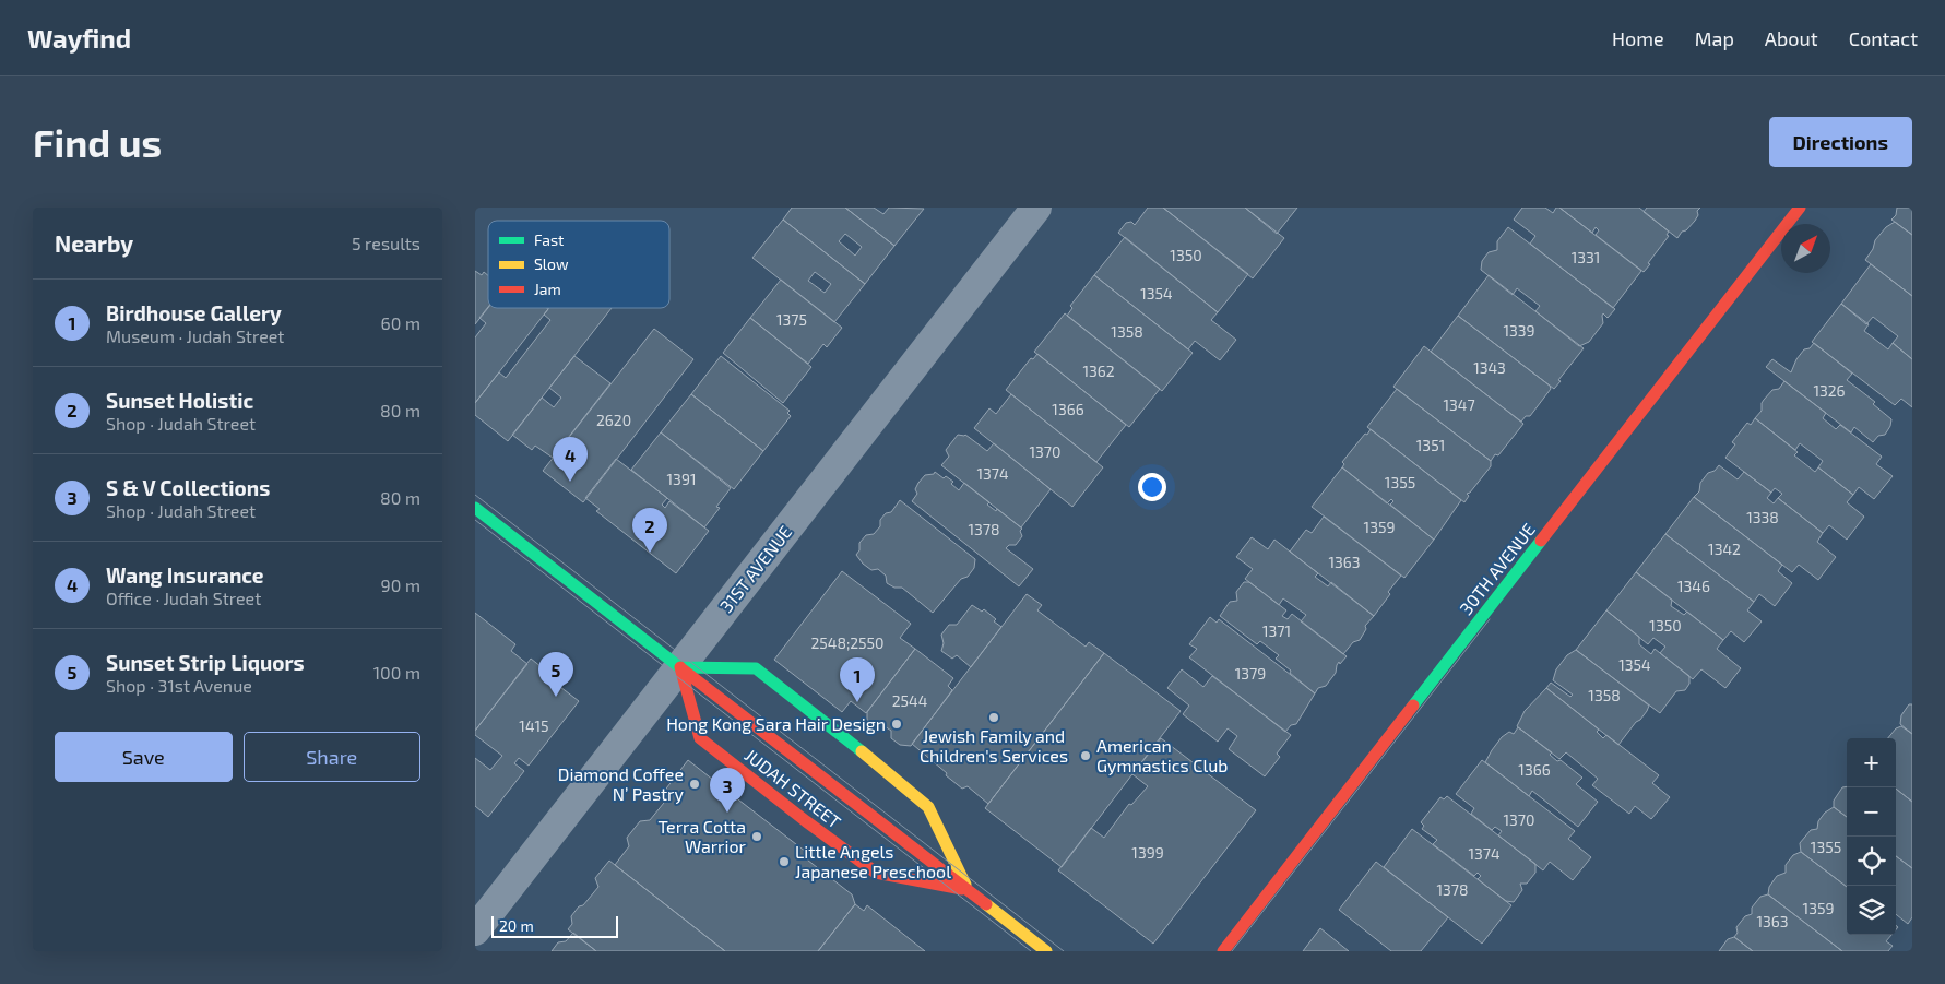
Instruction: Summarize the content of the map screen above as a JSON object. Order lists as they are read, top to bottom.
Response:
{
  "streets": {
    "street": ["31ST AVENUE", "30TH AVENUE", "JUDAH STREET"]
  },
  "crossings": [
    ["31ST AVENUE", "JUDAH STREET"]
  ],
  "places": [
    "Jewish Family and Children's Services",
    "Hong Kong Sara Hair Design",
    "American Gymnastics Club",
    "Diamond Coffee N’ Pastry",
    "Terra Cotta Warrior",
    "Little Angels Japanese Preschool"
  ],
  "house_numbers": [
    "1350",
    "1331",
    "1354",
    "1375",
    "1339",
    "1358",
    "1343",
    "1362",
    "1326",
    "1347",
    "1366",
    "2620",
    "1351",
    "1370",
    "1374",
    "1391",
    "1355",
    "1338",
    "1359",
    "1378",
    "1342",
    "1363",
    "1346",
    "1350",
    "1371",
    "2548;2550",
    "1354",
    "1379",
    "1358",
    "2544",
    "1415",
    "1366",
    "1370",
    "1355",
    "1399",
    "1374",
    "1378",
    "1359",
    "1363"
  ],
  "legend": ["Fast", "Slow", "Jam"],
  "scale_bar": "20 m",
  "north": "top right",
  "page": {
    "header": "Wayfind",
    "nav": [
      "Home",
      "Map",
      "About",
      "Contact"
    ],
    "buttons": [
      "Directions",
      ["Save", "Share"]
    ],
    "title": "Find us",
    "heading": ["Nearby", "5 results"],
    "list": [
      {
        "mark": "1",
        "name": "Birdhouse Gallery",
        "note": "Museum · Judah Street",
        "value": "60 m"
      },
      {
        "mark": "2",
        "name": "Sunset Holistic",
        "note": "Shop · Judah Street",
        "value": "80 m"
      },
      {
        "mark": "3",
        "name": "S & V Collections",
        "note": "Shop · Judah Street",
        "value": "80 m"
      },
      {
        "mark": "4",
        "name": "Wang Insurance",
        "note": "Office · Judah Street",
        "value": "90 m"
      },
      {
        "mark": "5",
        "name": "Sunset Strip Liquors",
        "note": "Shop · 31st Avenue",
        "value": "100 m"
      }
    ],
    "pins": [
      "4",
      "2",
      "5",
      "1",
      "3"
    ],
    "map_buttons": ["+", "−"],
    "scale": "20 m"
  }
}
